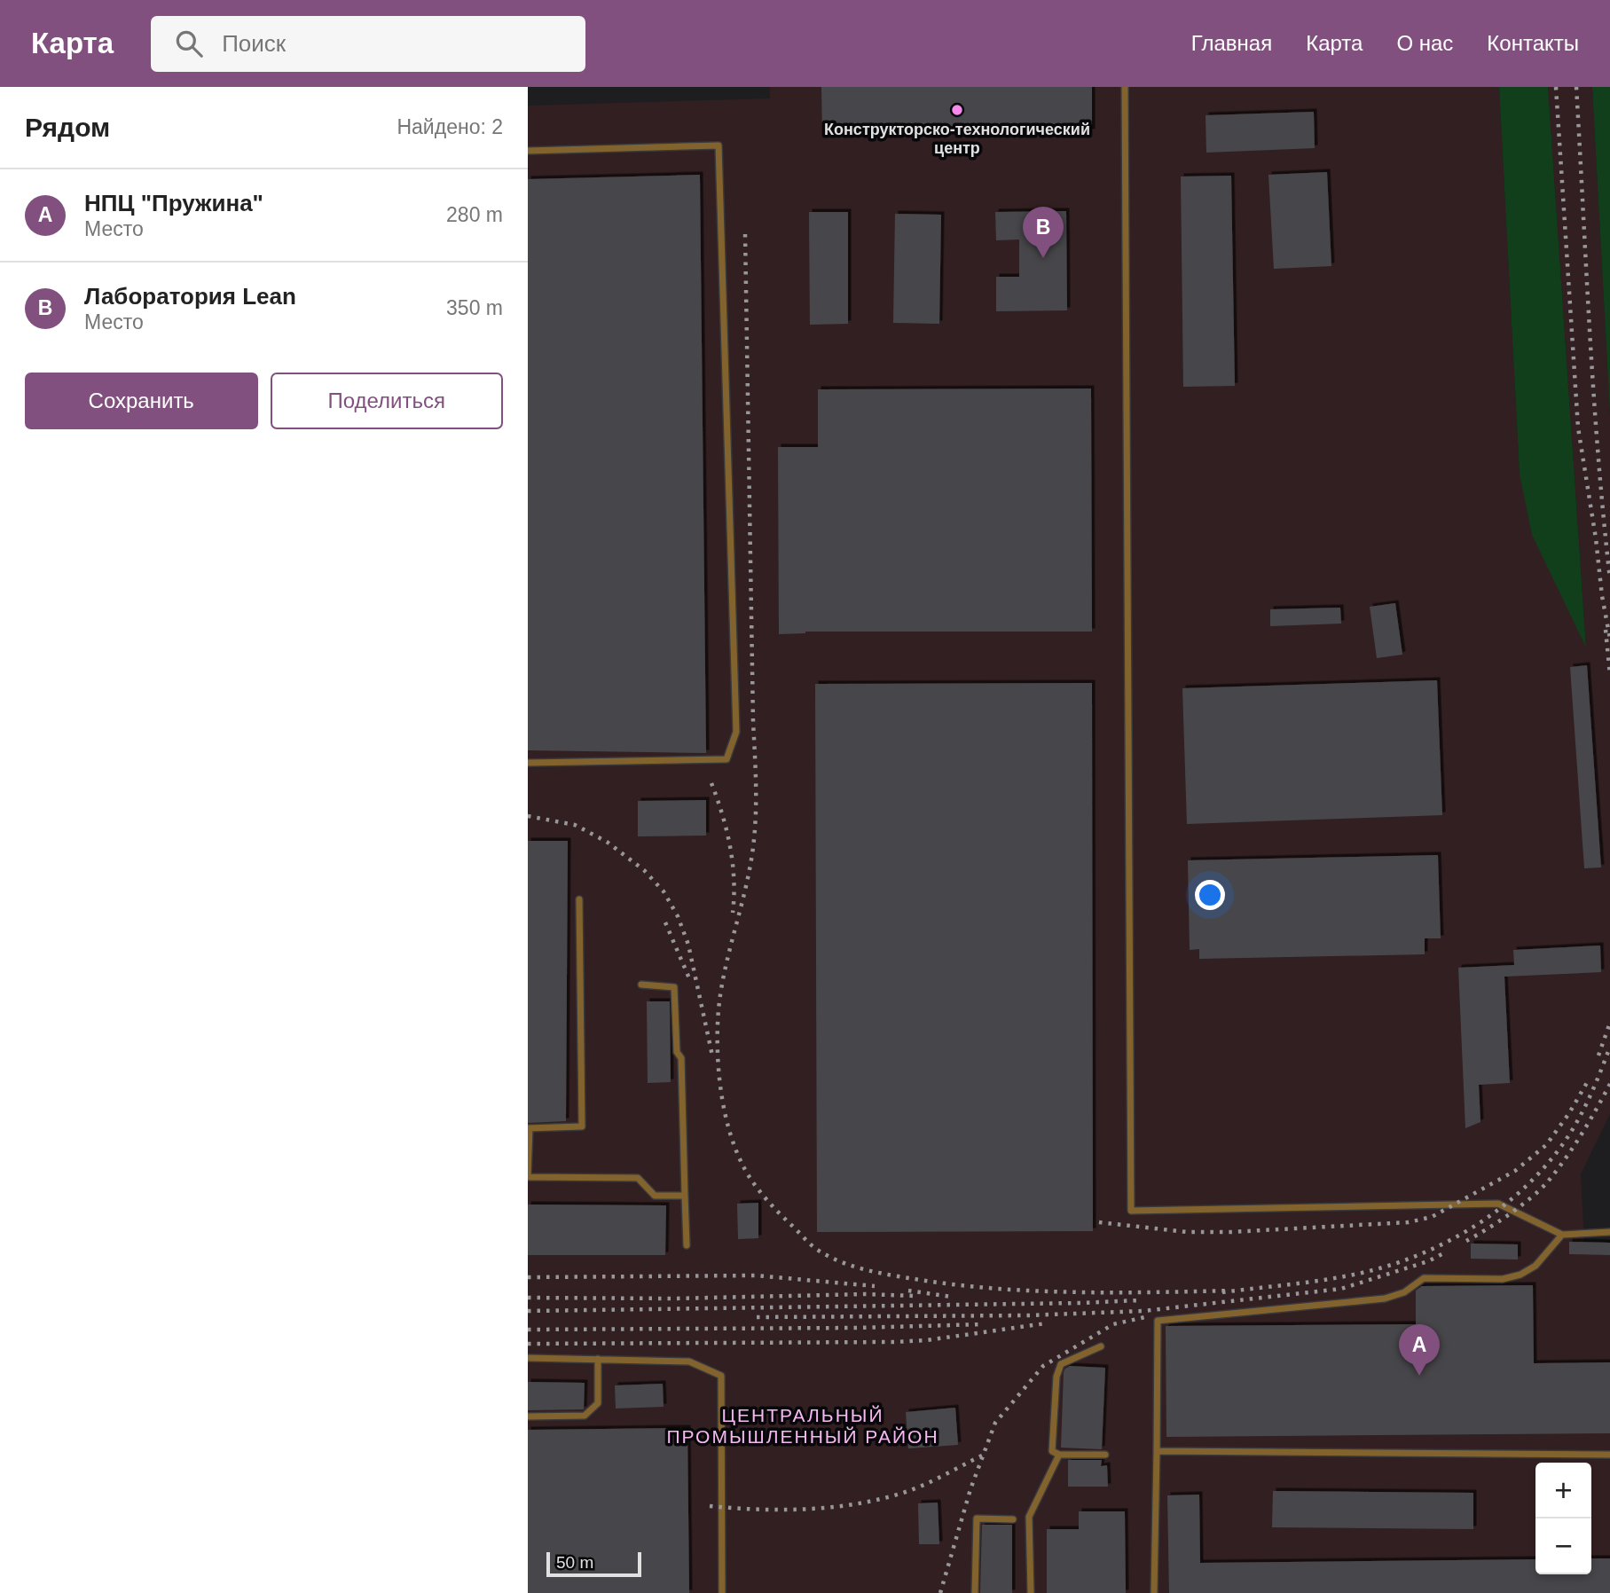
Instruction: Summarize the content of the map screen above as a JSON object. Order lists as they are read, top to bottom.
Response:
{
  "districts": ["ЦЕНТРАЛЬНЫЙ ПРОМЫШЛЕННЫЙ РАЙОН"],
  "places": ["Конструкторско-технологический центр"],
  "scale_bar": "50 m",
  "page": {
    "header": "Карта",
    "search": "Поиск",
    "nav": [
      "Главная",
      "Карта",
      "О нас",
      "Контакты"
    ],
    "heading": ["Рядом", "Найдено: 2"],
    "list": [
      {
        "mark": "A",
        "name": "НПЦ \"Пружина\"",
        "note": "Место",
        "value": "280 m"
      },
      {
        "mark": "B",
        "name": "Лаборатория Lean",
        "note": "Место",
        "value": "350 m"
      }
    ],
    "pins": ["B", "A"],
    "buttons": ["Сохранить", "Поделиться"],
    "map_buttons": ["+", "−"],
    "scale": "50 m"
  }
}
